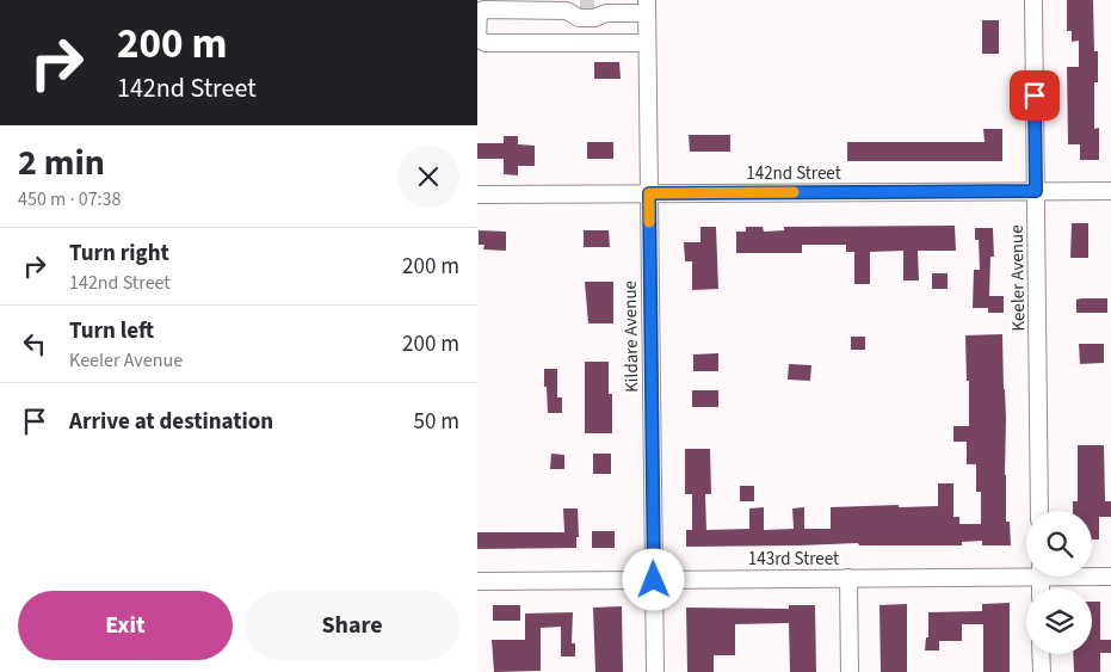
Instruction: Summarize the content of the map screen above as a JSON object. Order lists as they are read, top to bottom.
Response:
{
  "streets": {
    "street": [
      "142nd Street",
      "Keeler Avenue",
      "Kildare Avenue",
      "143rd Street"
    ]
  },
  "crossings": [
    ["142nd Street", "Keeler Avenue"],
    ["142nd Street", "Kildare Avenue"],
    ["Kildare Avenue", "143rd Street"]
  ],
  "page": {
    "turn": ["200 m", "142nd Street"],
    "heading": ["2 min", "450 m · 07:38"],
    "list": [
      {
        "name": "Turn right",
        "note": "142nd Street",
        "value": "200 m"
      },
      {
        "name": "Turn left",
        "note": "Keeler Avenue",
        "value": "200 m"
      },
      {
        "name": "Arrive at destination",
        "value": "50 m"
      }
    ],
    "buttons": ["Exit", "Share"]
  }
}
